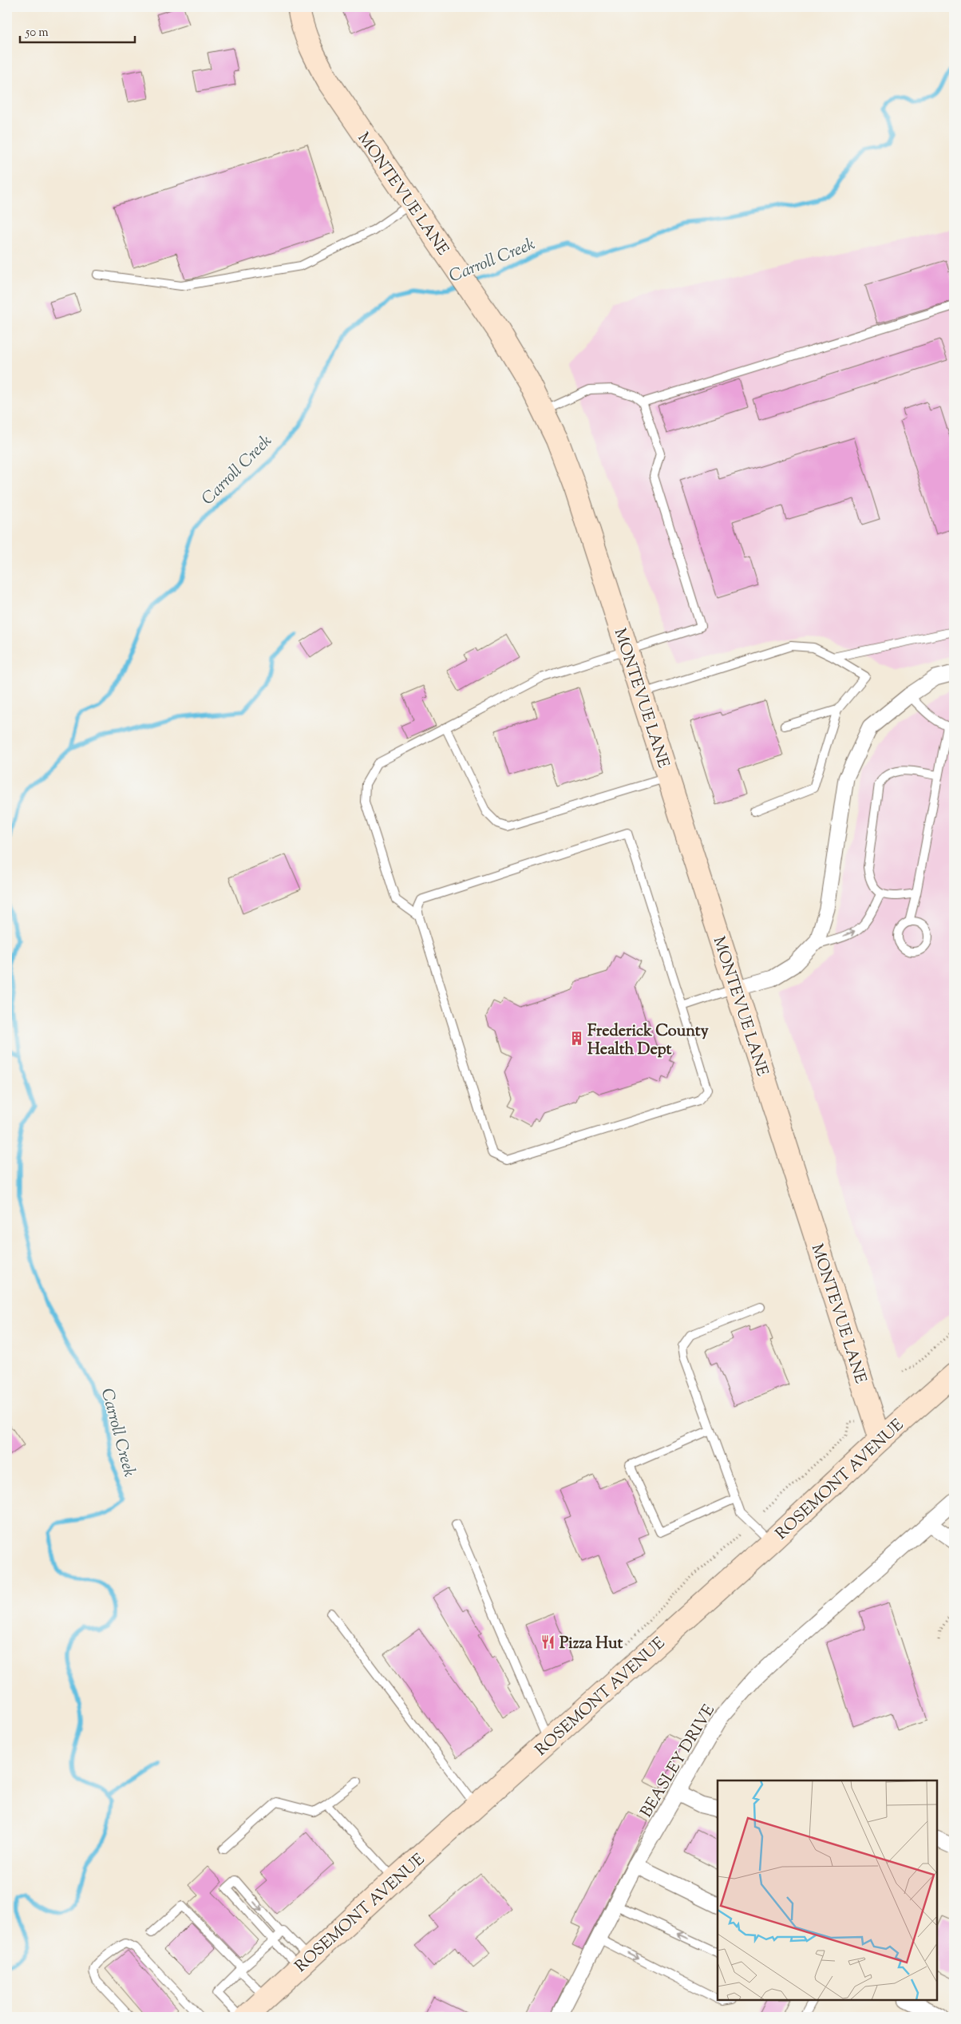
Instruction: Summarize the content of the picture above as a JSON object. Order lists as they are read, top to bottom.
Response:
{
  "streets": {
    "street": ["MONTEVUE LANE", "ROSEMONT AVENUE", "BEASLEY DRIVE"]
  },
  "crossings": [
    ["MONTEVUE LANE", "ROSEMONT AVENUE"]
  ],
  "water": ["Carroll Creek"],
  "places": {
    "building": ["Frederick County Health Dept"],
    "restaurant": ["Pizza Hut"]
  },
  "scale_bar": "50 m"
}
